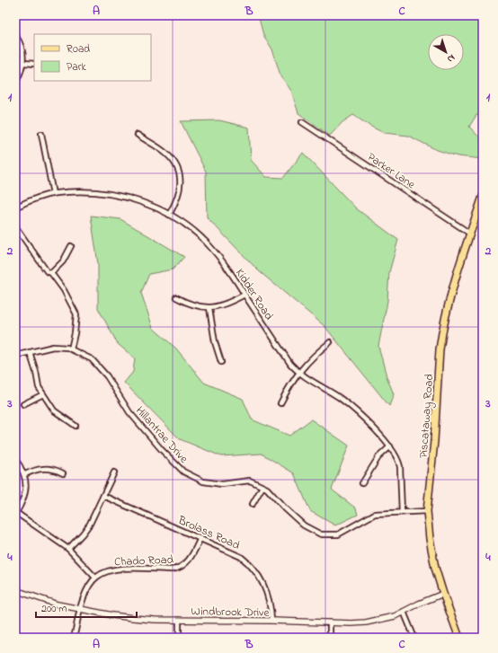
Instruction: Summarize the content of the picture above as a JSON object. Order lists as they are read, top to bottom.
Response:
{
  "streets": {
    "main road": ["Piscataway Road"],
    "street": [
      "Parker Lane",
      "Kidder Road",
      "Hillantrae Drive",
      "Brolass Road",
      "Chado Road",
      "Windbrook Drive"
    ]
  },
  "crossings": [
    ["Parker Lane", "Piscataway Road"],
    ["Kidder Road", "Hillantrae Drive"],
    ["Piscataway Road", "Hillantrae Drive"],
    ["Piscataway Road", "Windbrook Drive"],
    ["Brolass Road", "Chado Road"],
    ["Brolass Road", "Windbrook Drive"]
  ],
  "legend": ["Road", "Park"],
  "scale_bar": "200 m",
  "north": "bottom right",
  "grid": {
    "columns": ["A", "B", "C"],
    "rows": [
      "1",
      "2",
      "3",
      "4"
    ]
  }
}
